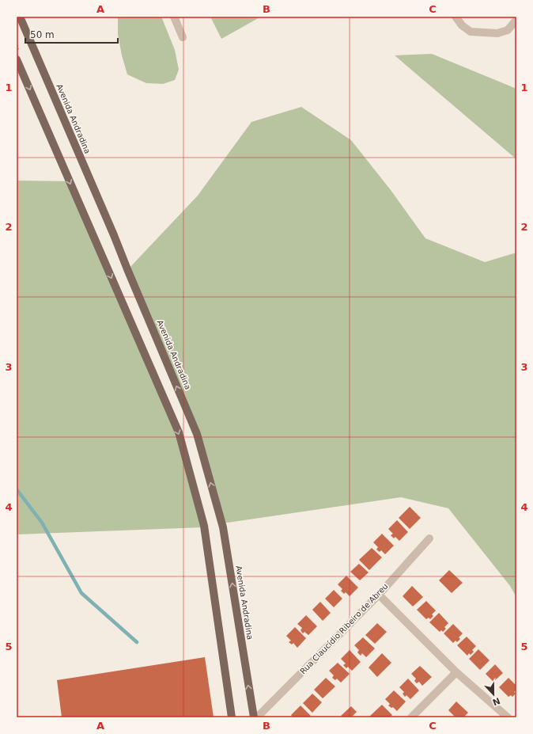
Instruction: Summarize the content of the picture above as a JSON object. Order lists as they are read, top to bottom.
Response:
{
  "streets": {
    "main road": ["Avenida Andradina"],
    "street": ["Rua Claucídio Ribeiro de Abreu"]
  },
  "scale_bar": "50 m",
  "north": "bottom",
  "grid": {
    "columns": ["A", "B", "C"],
    "rows": [
      "1",
      "2",
      "3",
      "4",
      "5"
    ]
  }
}
